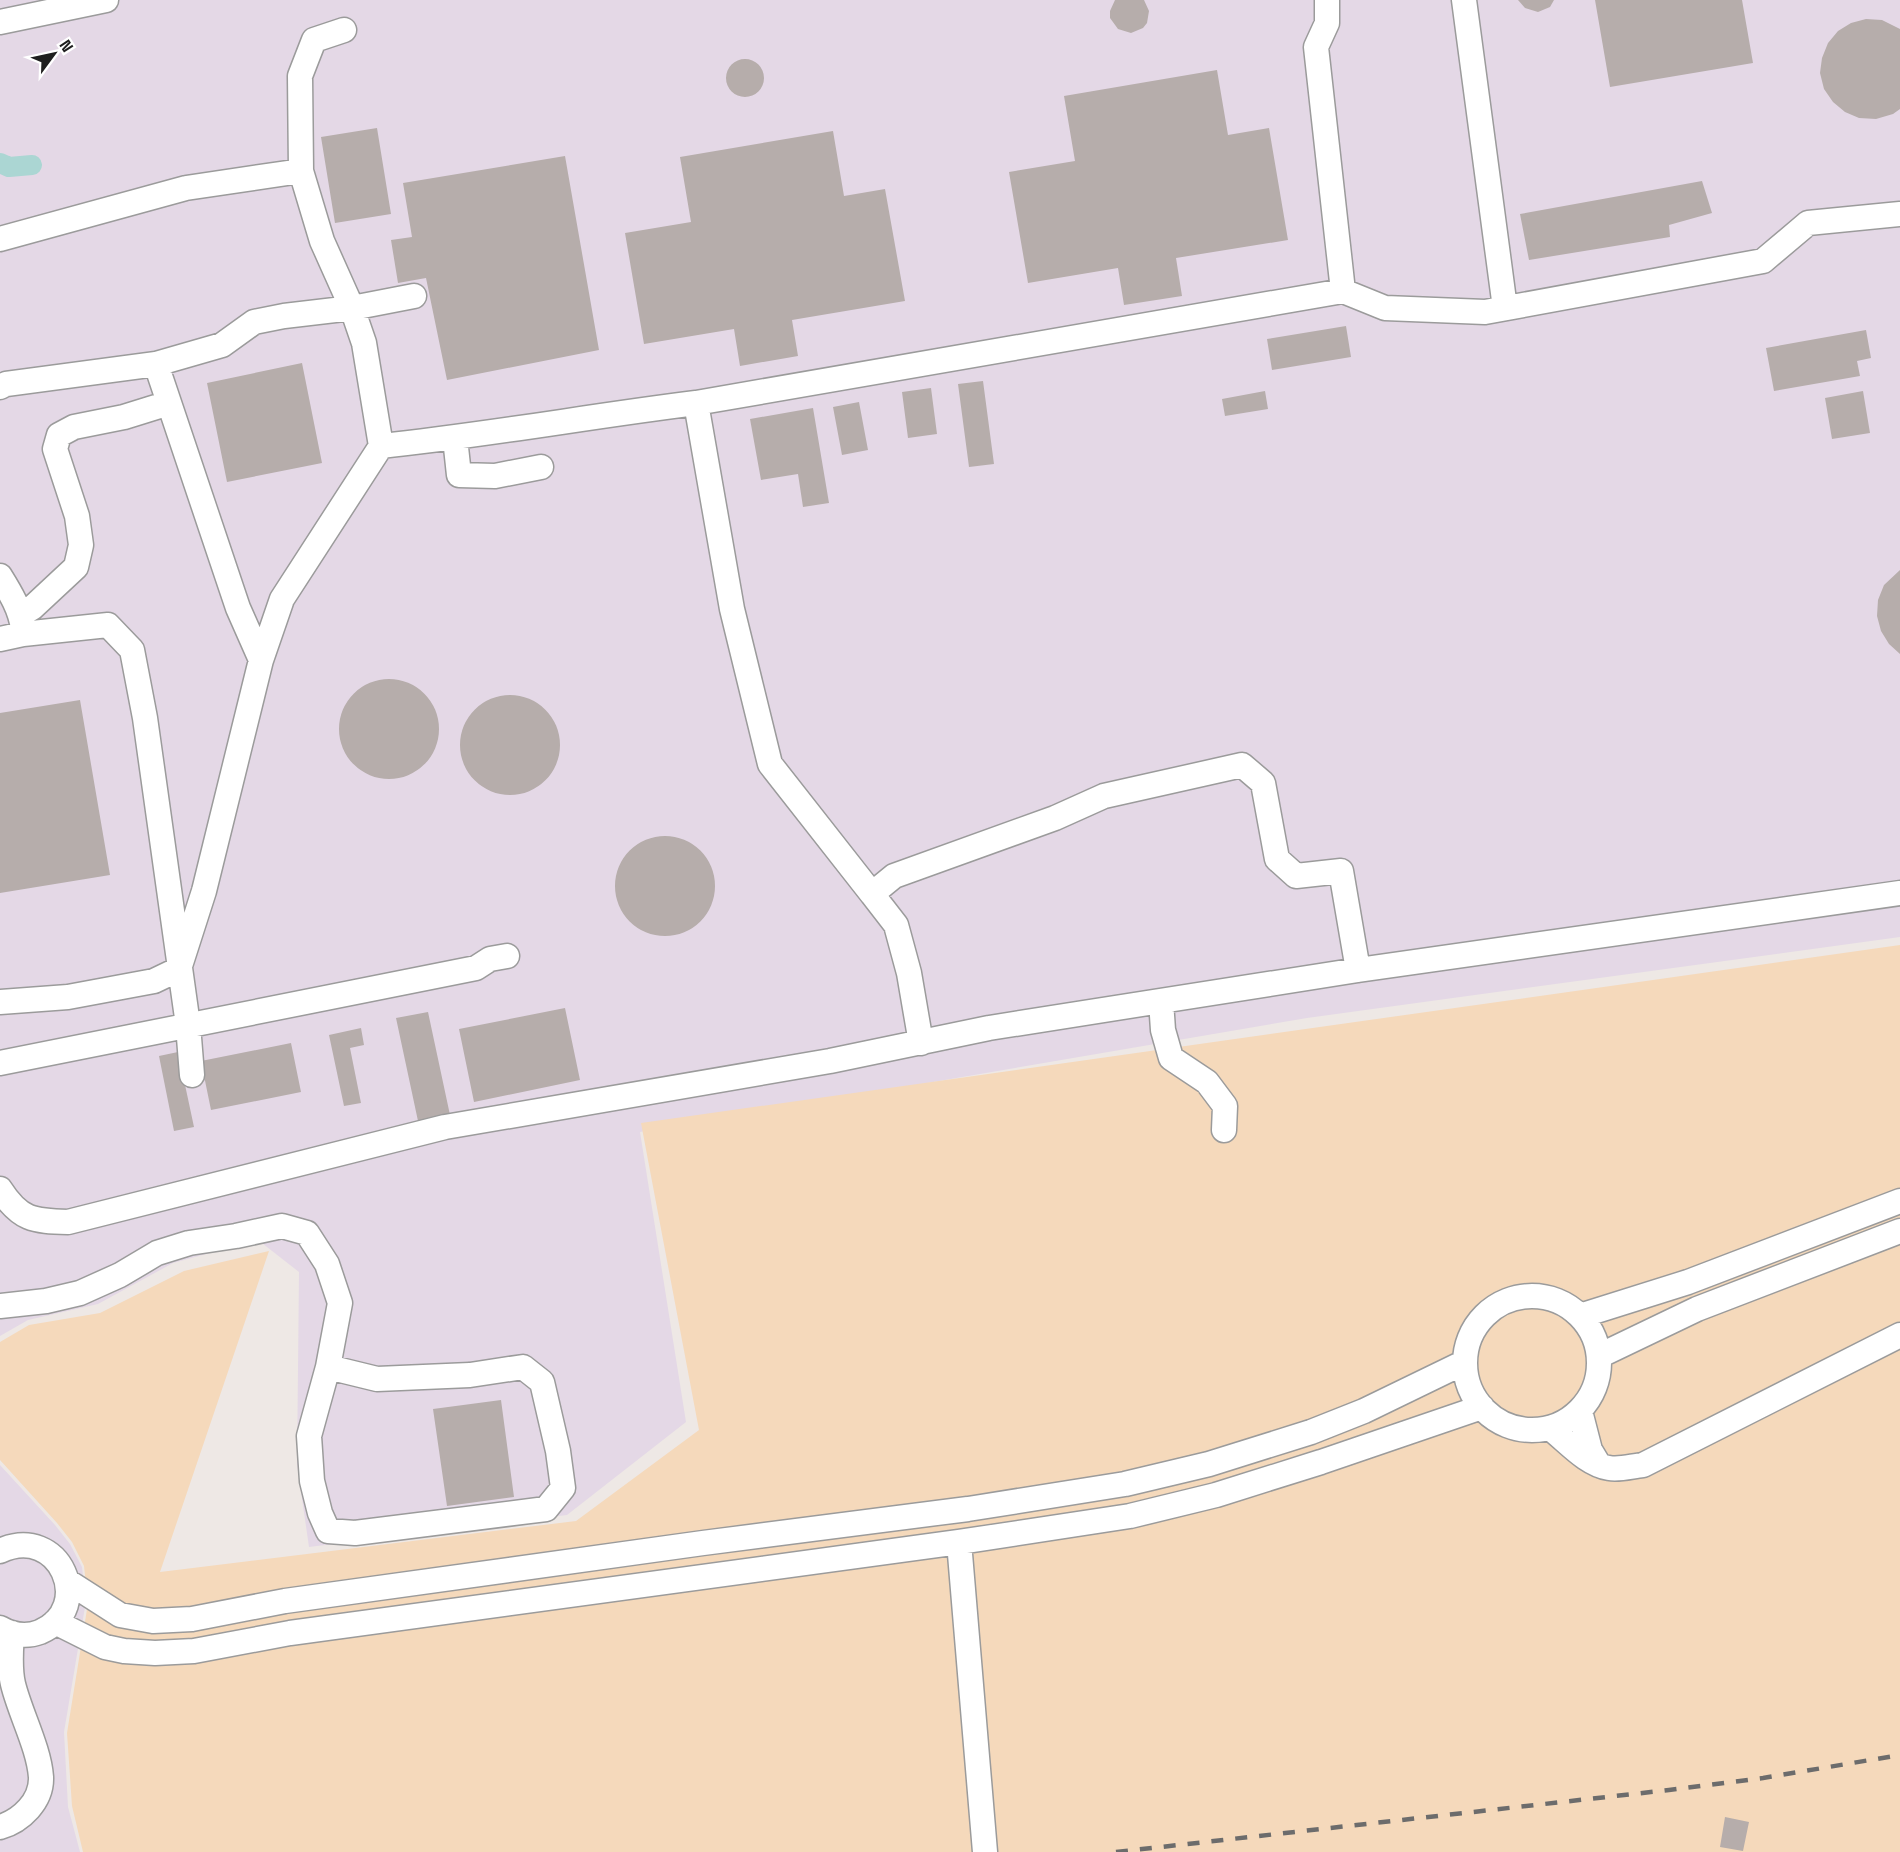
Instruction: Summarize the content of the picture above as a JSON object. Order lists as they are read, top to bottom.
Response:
{
  "north": "top right"
}
